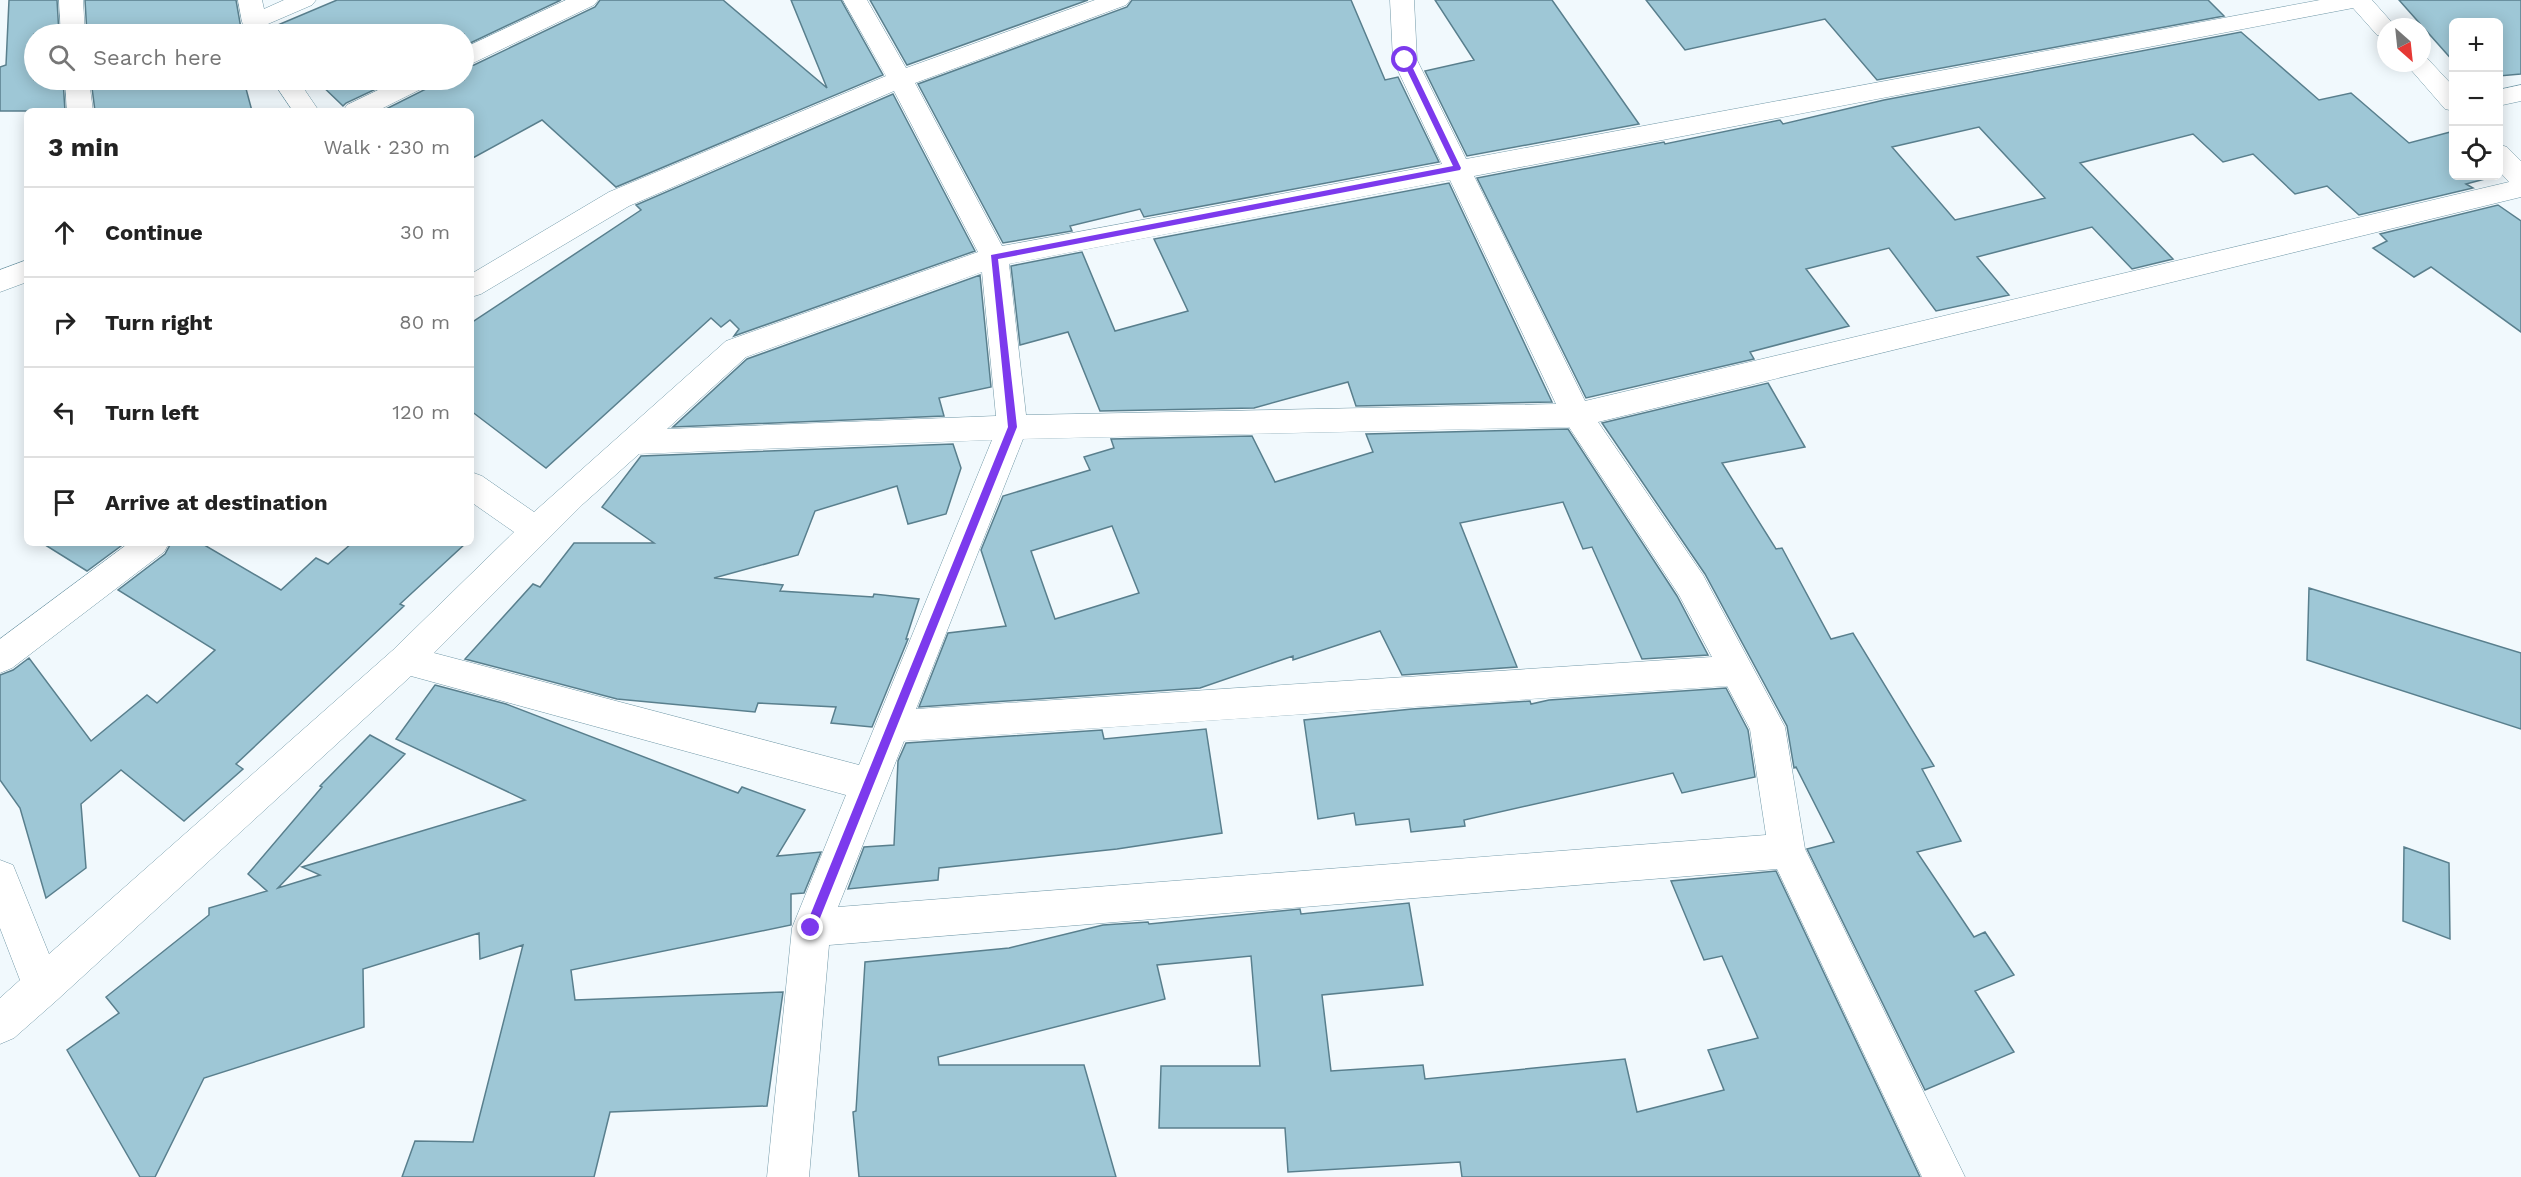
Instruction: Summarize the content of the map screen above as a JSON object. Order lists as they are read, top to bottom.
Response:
{
  "north": "bottom right",
  "page": {
    "map_buttons": ["+", "−"],
    "search": "Search here",
    "heading": ["3 min", "Walk · 230 m"],
    "list": [
      ["Continue", "30 m"],
      ["Turn right", "80 m"],
      ["Turn left", "120 m"],
      "Arrive at destination"
    ]
  }
}
